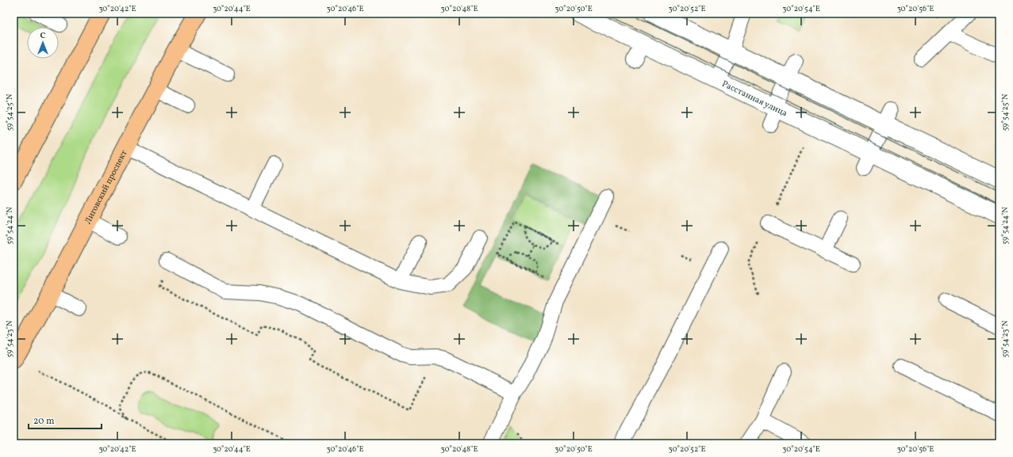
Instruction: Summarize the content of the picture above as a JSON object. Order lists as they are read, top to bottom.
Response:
{
  "streets": {
    "main road": ["Лиговский проспект"],
    "street": ["Расстанная улица"]
  },
  "scale_bar": "20 m",
  "north": "top",
  "coordinates": [
    "30°20'42\"E",
    "30°20'44\"E",
    "30°20'46\"E",
    "30°20'48\"E",
    "30°20'50\"E",
    "30°20'52\"E",
    "30°20'54\"E",
    "30°20'56\"E",
    "59°54'25\"N",
    "59°54'24\"N",
    "59°54'23\"N"
  ]
}
